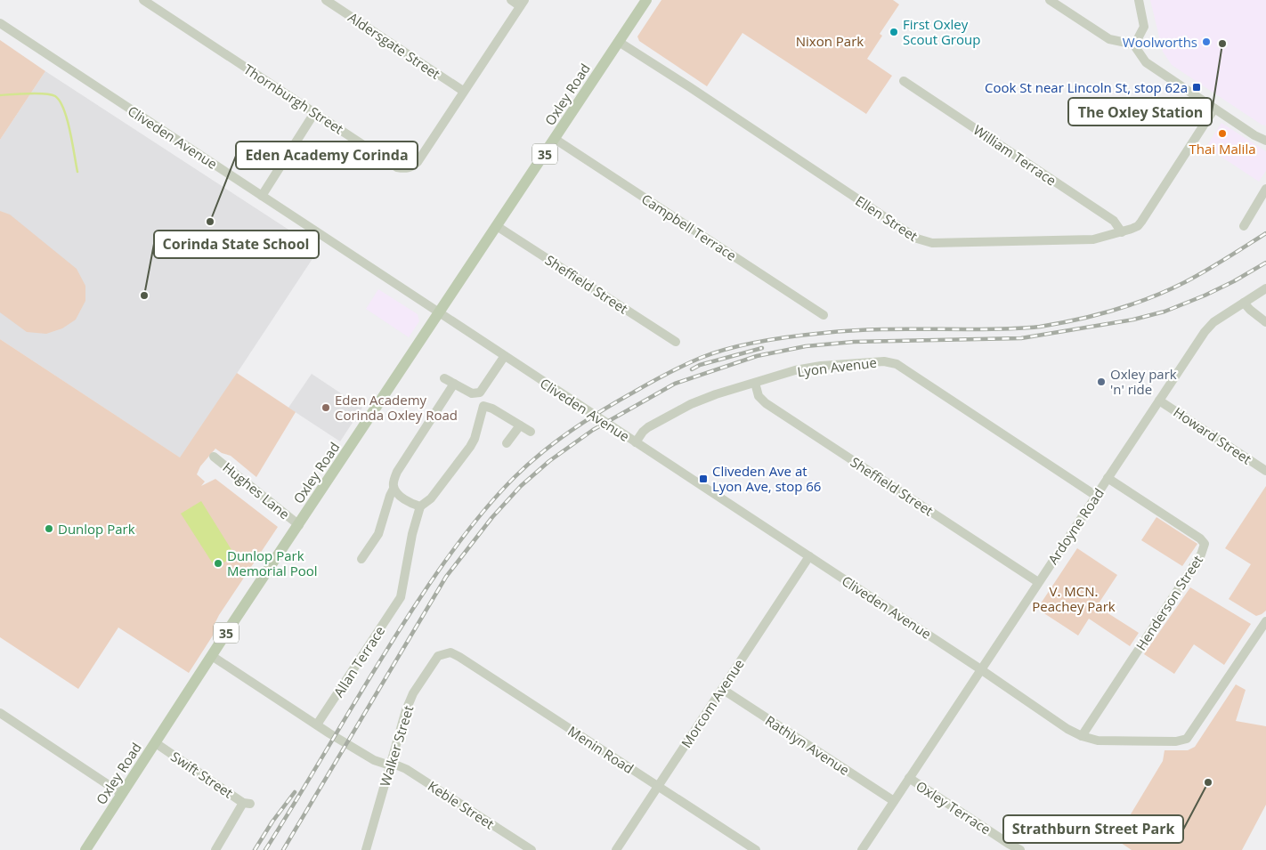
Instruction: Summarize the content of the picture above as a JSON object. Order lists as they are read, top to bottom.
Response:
{
  "streets": {
    "main road": ["Oxley Road", "35"],
    "street": [
      "Aldersgate Street",
      "Thornburgh Street",
      "Cliveden Avenue",
      "William Terrace",
      "Ellen Street",
      "Campbell Terrace",
      "Sheffield Street",
      "Lyon Avenue",
      "Howard Street",
      "Hughes Lane",
      "Ardoyne Road",
      "Henderson Street",
      "Allan Terrace",
      "Morcom Avenue",
      "Rathlyn Avenue",
      "Walker Street",
      "Menin Road",
      "Swift Street",
      "Keble Street",
      "Oxley Terrace"
    ]
  },
  "crossings": [
    ["Aldersgate Street", "Thornburgh Street"],
    ["Oxley Road", "Cliveden Avenue"],
    ["Oxley Road", "Ellen Street"],
    ["Oxley Road", "Campbell Terrace"],
    ["Oxley Road", "Sheffield Street"],
    ["Oxley Road", "Hughes Lane"],
    ["Oxley Road", "Swift Street"],
    ["Cliveden Avenue", "Lyon Avenue"],
    ["Cliveden Avenue", "Ardoyne Road"],
    ["Cliveden Avenue", "Henderson Street"],
    ["Cliveden Avenue", "Morcom Avenue"],
    ["William Terrace", "Ellen Street"],
    ["Sheffield Street", "Lyon Avenue"],
    ["Sheffield Street", "Ardoyne Road"],
    ["Lyon Avenue", "Ardoyne Road"],
    ["Howard Street", "Ardoyne Road"],
    ["Ardoyne Road", "Henderson Street"],
    ["Ardoyne Road", "Rathlyn Avenue"],
    ["Ardoyne Road", "Oxley Terrace"],
    ["Morcom Avenue", "Rathlyn Avenue"],
    ["Morcom Avenue", "Menin Road"],
    ["Walker Street", "Menin Road"],
    ["Walker Street", "Keble Street"]
  ],
  "parks": ["Nixon Park", "V. MCN. Peachey Park"],
  "places": {
    "other": [
      "First Oxley Scout Group",
      "Woolworths",
      "The Oxley Station",
      "Thai Malila",
      "Eden Academy Corinda",
      "Corinda State School",
      "Oxley park 'n' ride",
      "Eden Academy Corinda Oxley Road",
      "Dunlop Park",
      "Dunlop Park Memorial Pool",
      "Strathburn Street Park"
    ],
    "transit": ["Cook St near Lincoln St, stop 62a", "Cliveden Ave at Lyon Ave, stop 66"]
  }
}
